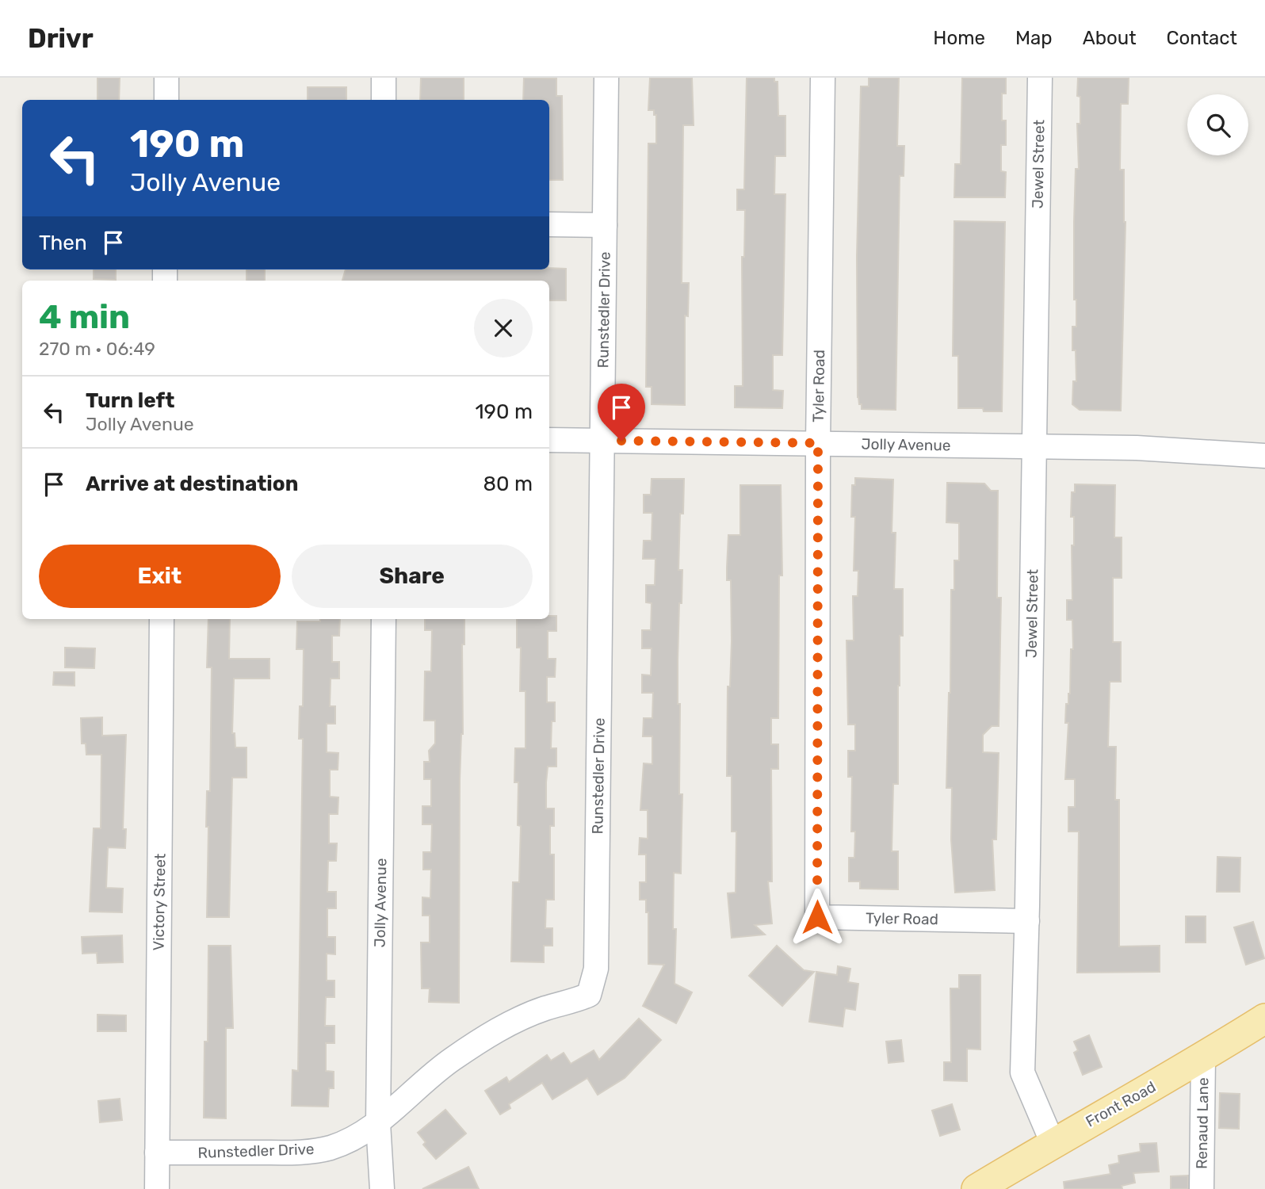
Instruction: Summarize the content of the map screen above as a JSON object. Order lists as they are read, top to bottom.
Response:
{
  "streets": {
    "main road": ["Front Road"],
    "street": [
      "Jewel Street",
      "Runstedler Drive",
      "Tyler Road",
      "Jolly Avenue",
      "Victory Street",
      "Renaud Lane"
    ]
  },
  "crossings": [
    ["Jewel Street", "Tyler Road"],
    ["Jewel Street", "Jolly Avenue"],
    ["Jewel Street", "Front Road"],
    ["Runstedler Drive", "Jolly Avenue"],
    ["Runstedler Drive", "Victory Street"],
    ["Tyler Road", "Jolly Avenue"],
    ["Front Road", "Renaud Lane"]
  ],
  "page": {
    "header": "Drivr",
    "nav": [
      "Home",
      "Map",
      "About",
      "Contact"
    ],
    "turn": ["190 m", "Jolly Avenue"],
    "then": "Then",
    "heading": ["4 min", "270 m · 06:49"],
    "list": [
      {
        "name": "Turn left",
        "note": "Jolly Avenue",
        "value": "190 m"
      },
      {
        "name": "Arrive at destination",
        "value": "80 m"
      }
    ],
    "buttons": ["Exit", "Share"]
  }
}
